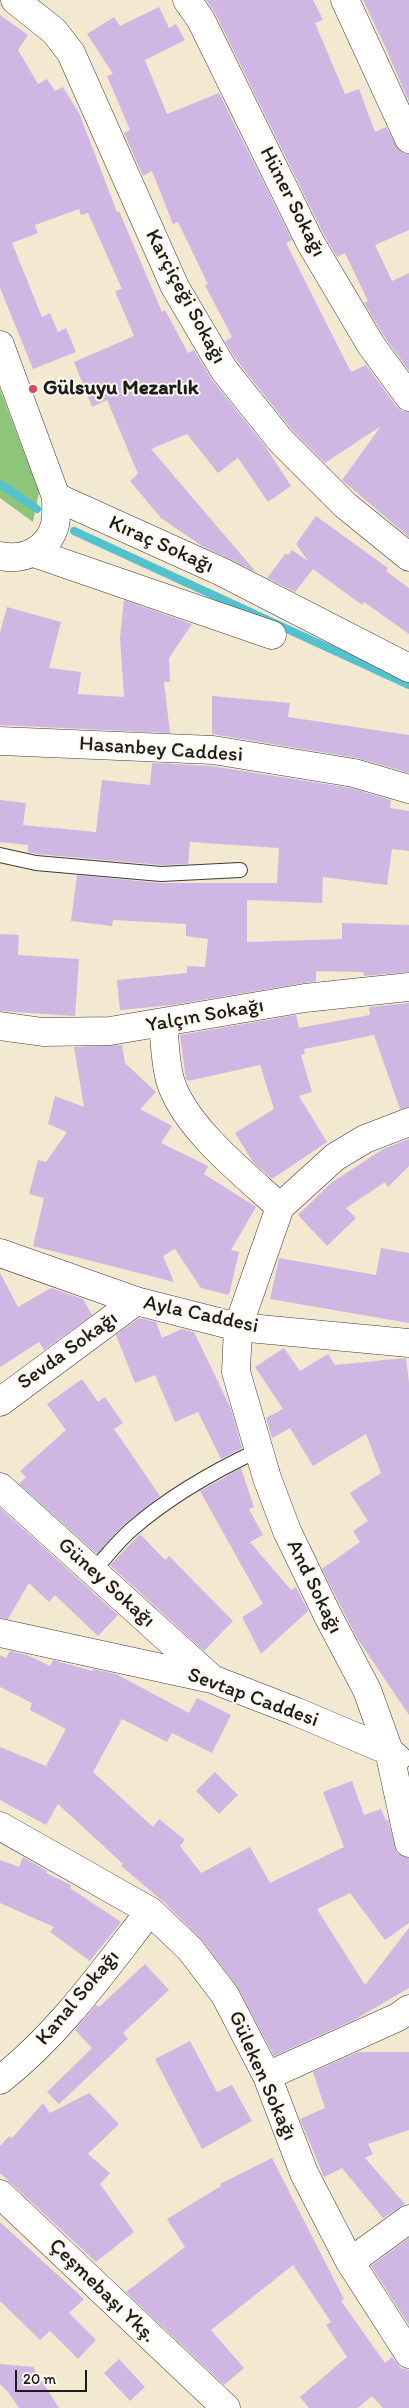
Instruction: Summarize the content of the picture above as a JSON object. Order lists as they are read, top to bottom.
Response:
{
  "streets": {
    "street": [
      "Hüner Sokağı",
      "Karçiçeği Sokağı",
      "Kıraç Sokağı",
      "Hasanbey Caddesi",
      "Yalçın Sokağı",
      "Ayla Caddesi",
      "Sevda Sokağı",
      "Güney Sokağı",
      "And Sokağı",
      "Sevtap Caddesi",
      "Kanal Sokağı",
      "Güleken Sokağı",
      "Çeşmebaşı Ykş."
    ]
  },
  "crossings": [
    ["Ayla Caddesi", "Sevda Sokağı"],
    ["Ayla Caddesi", "And Sokağı"],
    ["Güney Sokağı", "Sevtap Caddesi"],
    ["And Sokağı", "Sevtap Caddesi"],
    ["Kanal Sokağı", "Güleken Sokağı"]
  ],
  "places": ["Gülsuyu Mezarlık"],
  "scale_bar": "20 m"
}
